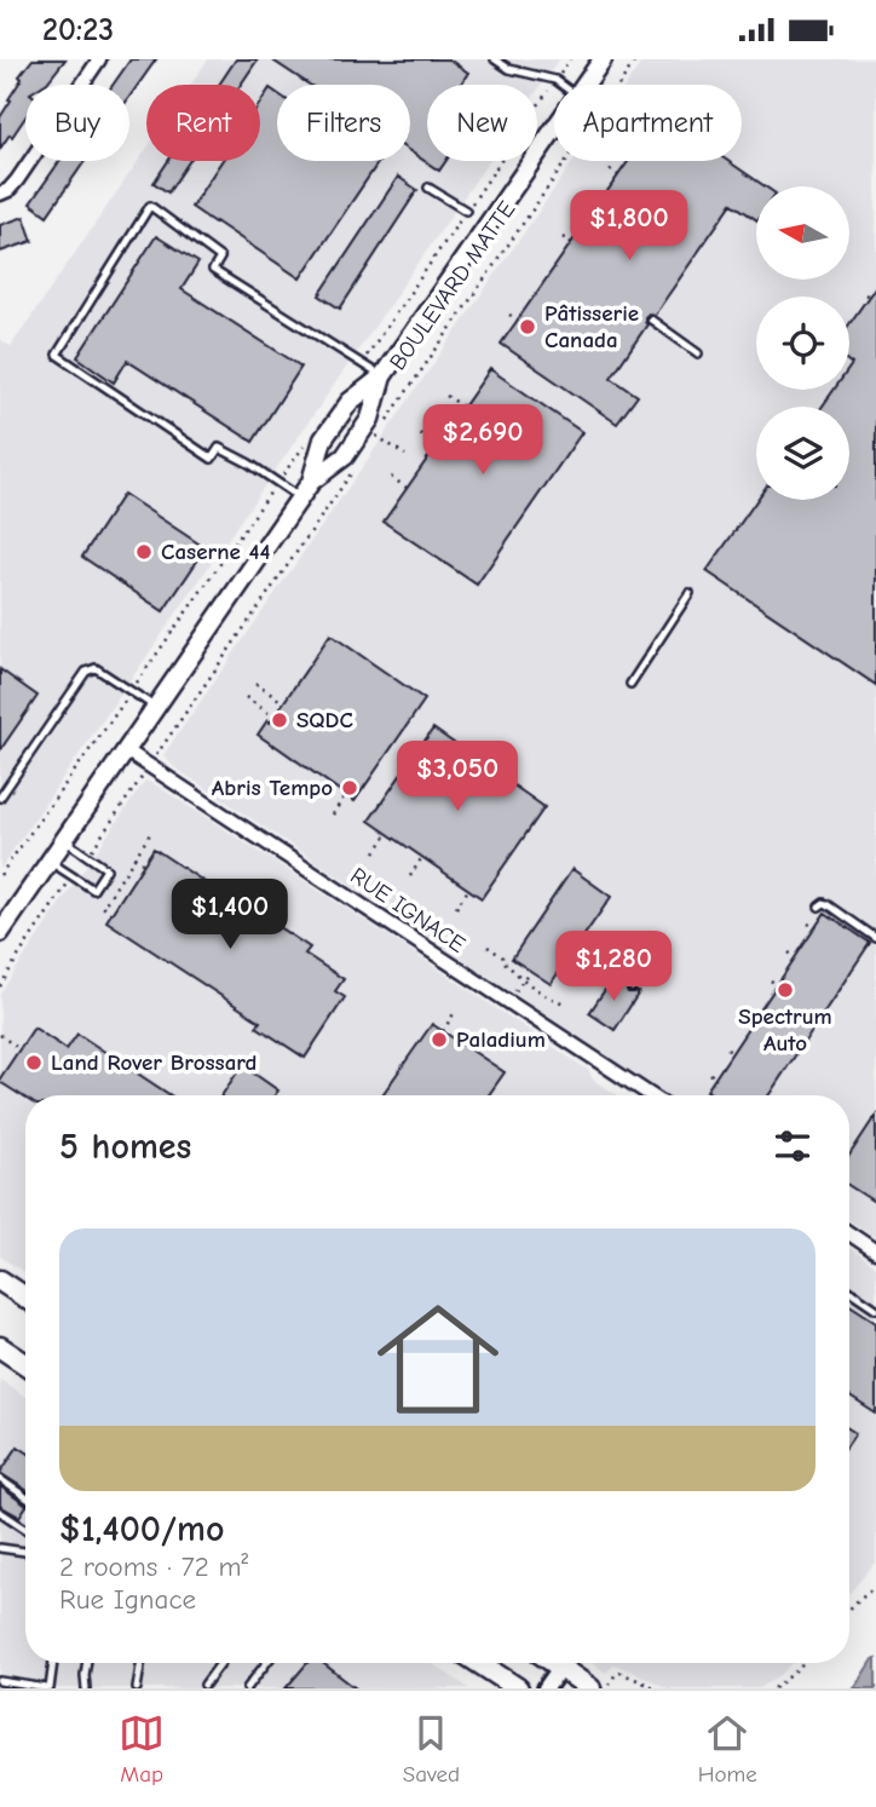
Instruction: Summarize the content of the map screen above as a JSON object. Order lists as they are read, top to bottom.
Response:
{
  "streets": {
    "main road": ["BOULEVARD MATTE"],
    "street": ["RUE IGNACE"]
  },
  "crossings": [
    ["BOULEVARD MATTE", "RUE IGNACE"]
  ],
  "places": [
    "Pâtisserie Canada",
    "Caserne 44",
    "SQDC",
    "Abris Tempo",
    "Spectrum Auto",
    "Paladium",
    "Land Rover Brossard"
  ],
  "north": "left",
  "page": {
    "status": "20:23",
    "chip": [
      "Buy",
      "Rent",
      "Filters",
      "New",
      "Apartment"
    ],
    "price": [
      "$1,800",
      "$2,690",
      "$3,050",
      "$1,400",
      "$1,280"
    ],
    "heading": "5 homes",
    "list": [
      {
        "name": "$1,400/mo",
        "note": "2 rooms · 72 m² · Rue Ignace"
      }
    ],
    "tabs": ["Map", "Saved", "Home"]
  }
}
